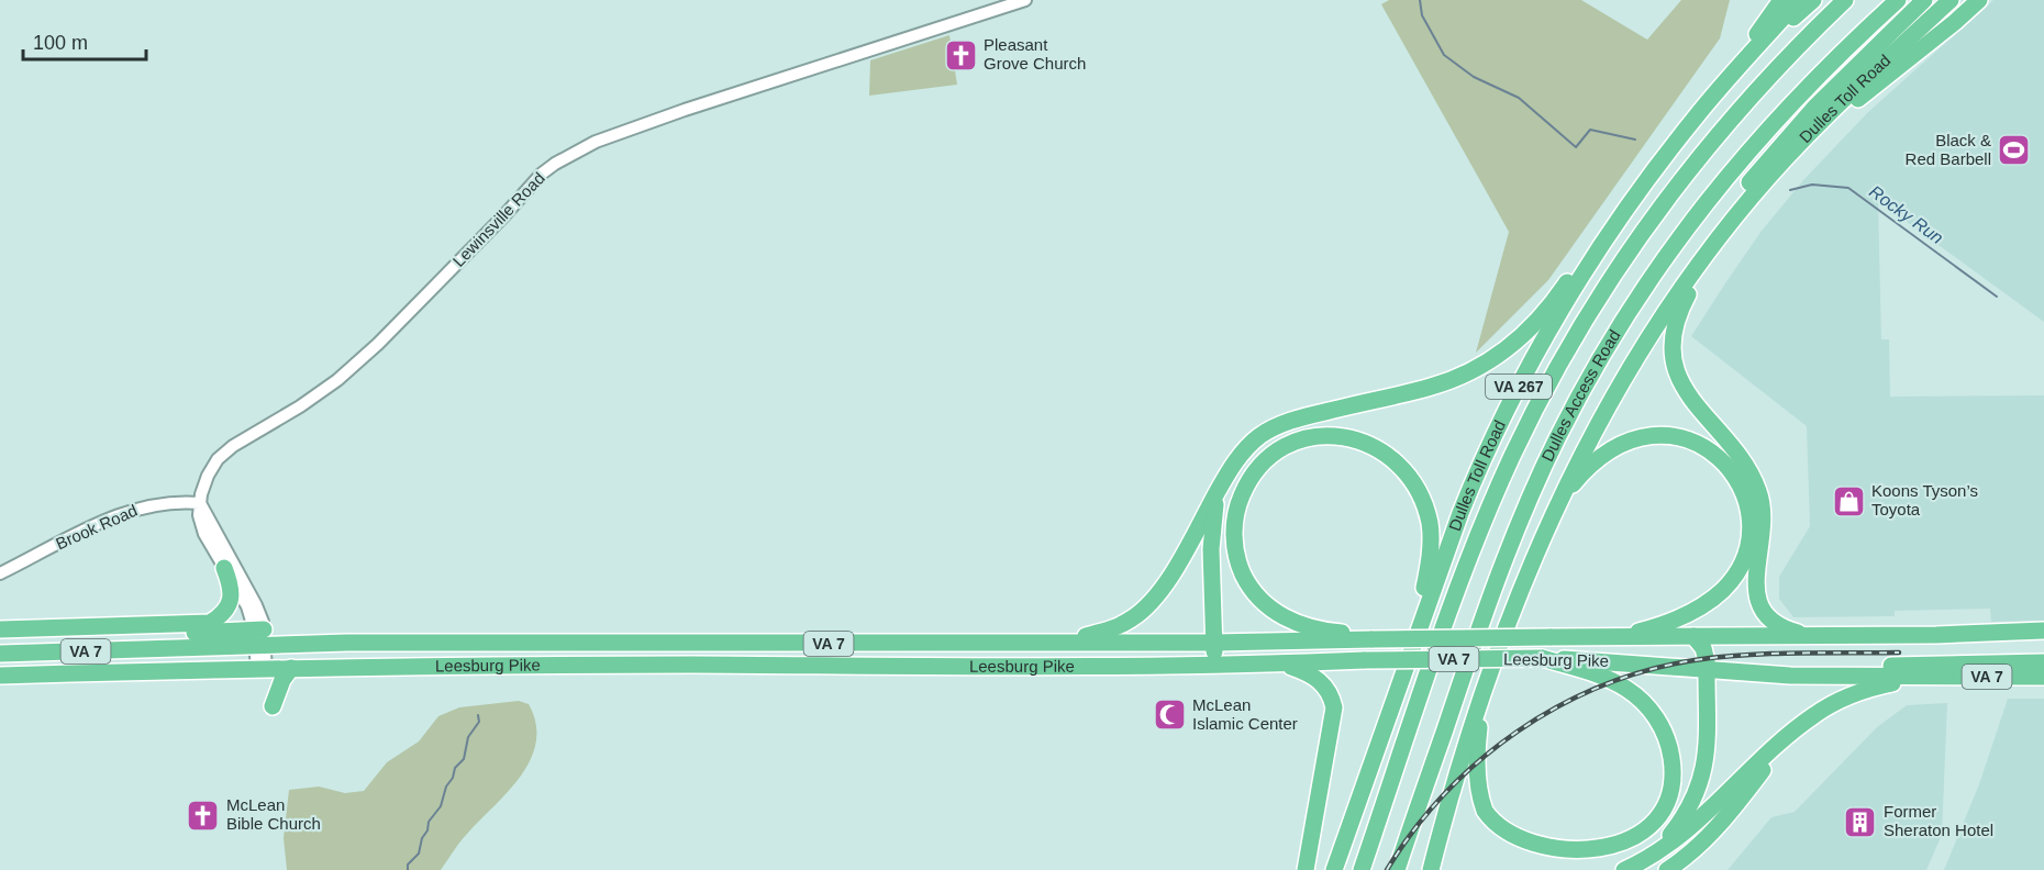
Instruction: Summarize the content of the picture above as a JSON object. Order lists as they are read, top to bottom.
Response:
{
  "streets": {
    "highway": [
      "Dulles Toll Road",
      "VA 267",
      "Dulles Access Road",
      "VA 7",
      "Leesburg Pike"
    ],
    "main road": ["Lewinsville Road", "Brook Road"]
  },
  "crossings": [
    ["Lewinsville Road", "Brook Road"],
    ["Lewinsville Road", "Leesburg Pike"]
  ],
  "water": ["Rocky Run"],
  "places": {
    "church": ["Pleasant Grove Church", "McLean Bible Church"],
    "sports": ["Black & Red Barbell"],
    "shop": ["Koons Tyson’s Toyota"],
    "mosque": ["McLean Islamic Center"],
    "building": ["Former Sheraton Hotel"]
  },
  "scale_bar": "100 m"
}
